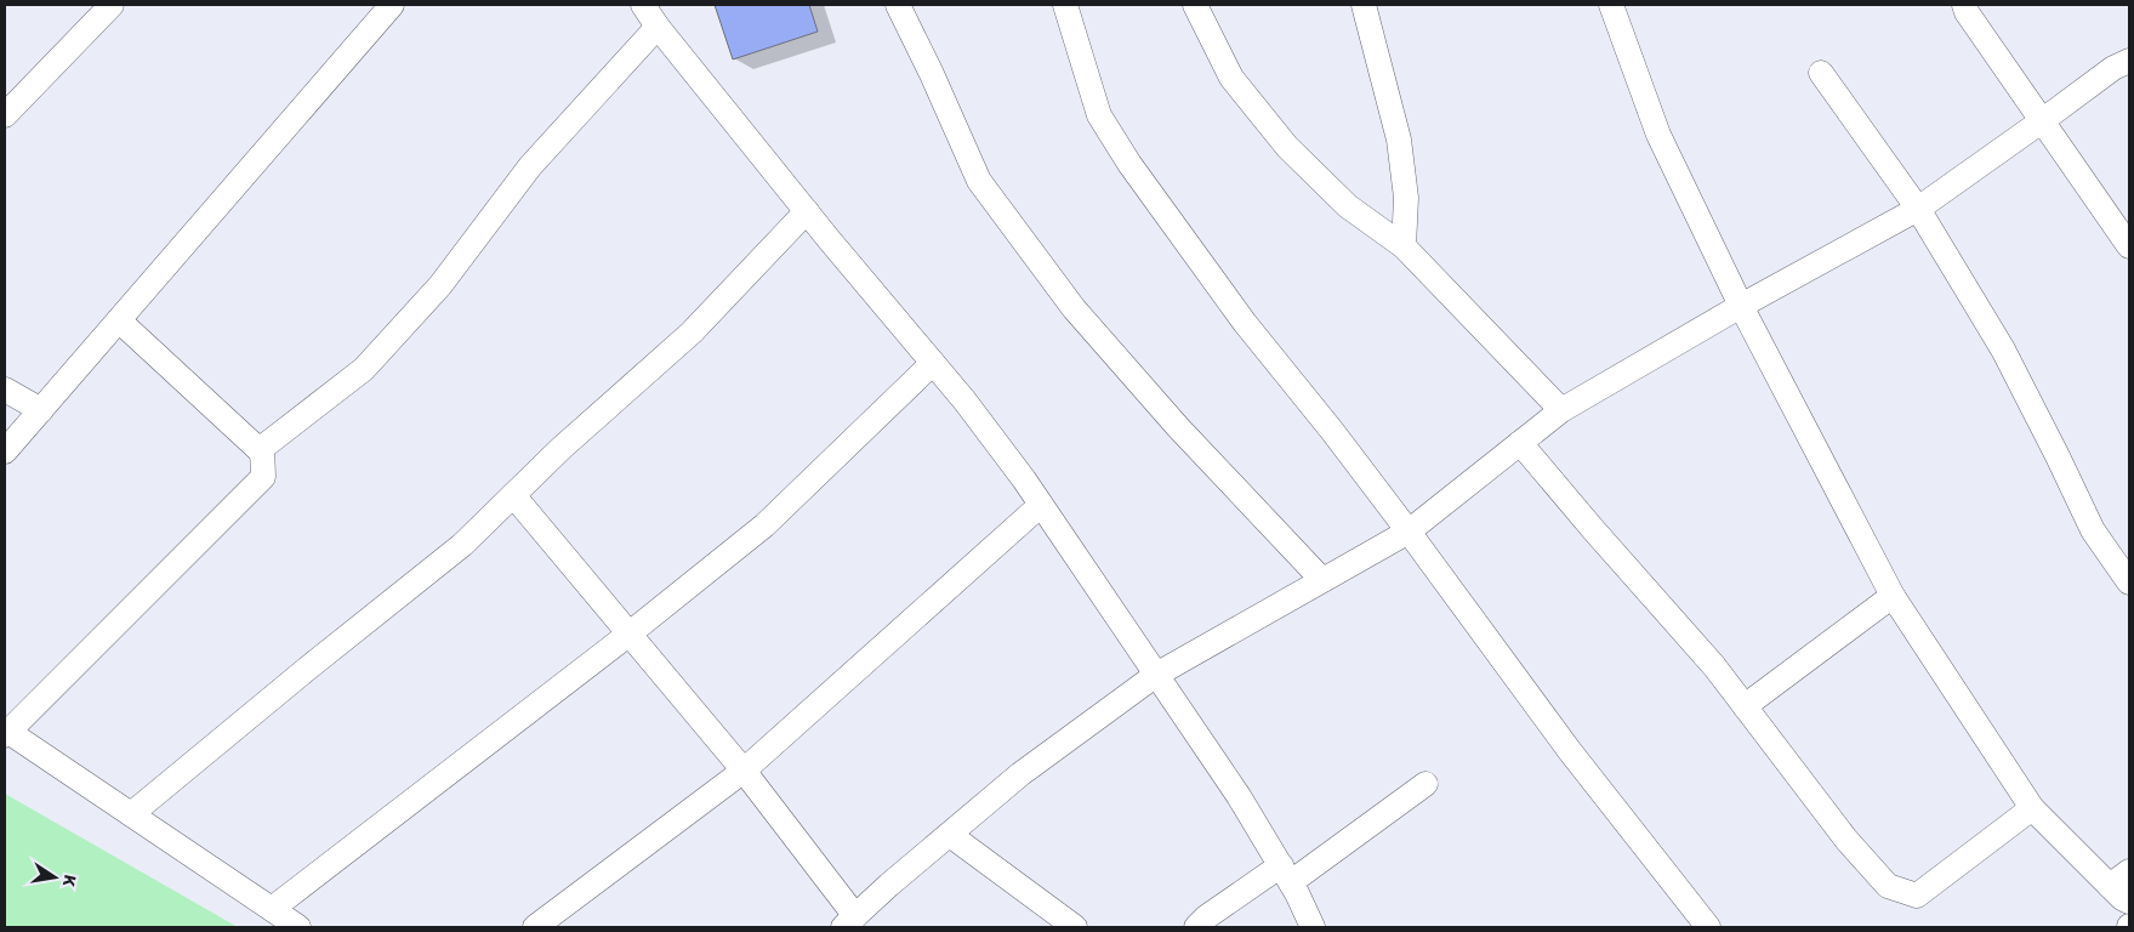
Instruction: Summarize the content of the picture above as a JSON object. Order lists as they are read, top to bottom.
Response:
{
  "north": "right"
}
